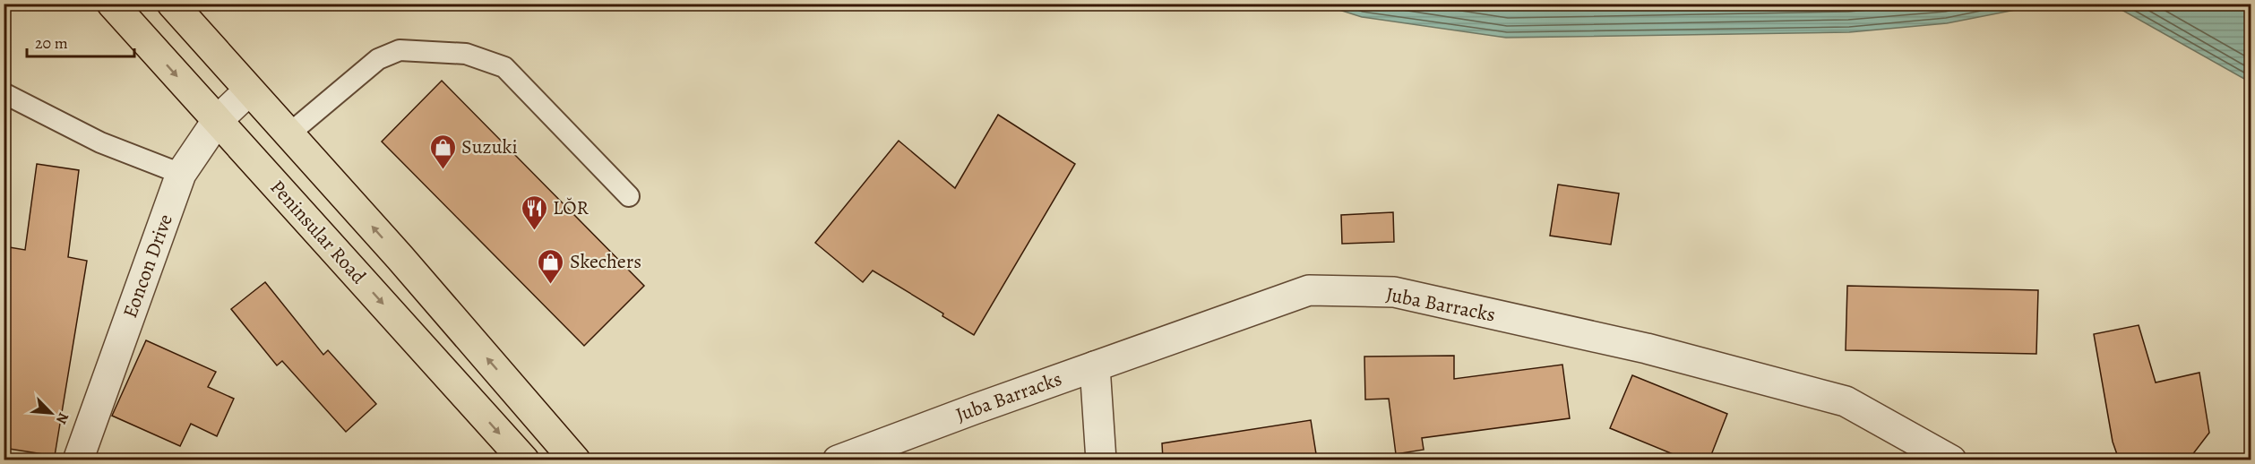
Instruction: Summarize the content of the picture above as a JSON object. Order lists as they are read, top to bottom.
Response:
{
  "streets": {
    "main road": ["Peninsular Road"],
    "street": ["Eoncon Drive", "Juba Barracks"]
  },
  "crossings": [
    ["Peninsular Road", "Eoncon Drive"]
  ],
  "places": {
    "shop": ["Suzuki", "Skechers"],
    "restaurant": ["LŎR"]
  },
  "scale_bar": "20 m",
  "north": "bottom right"
}
